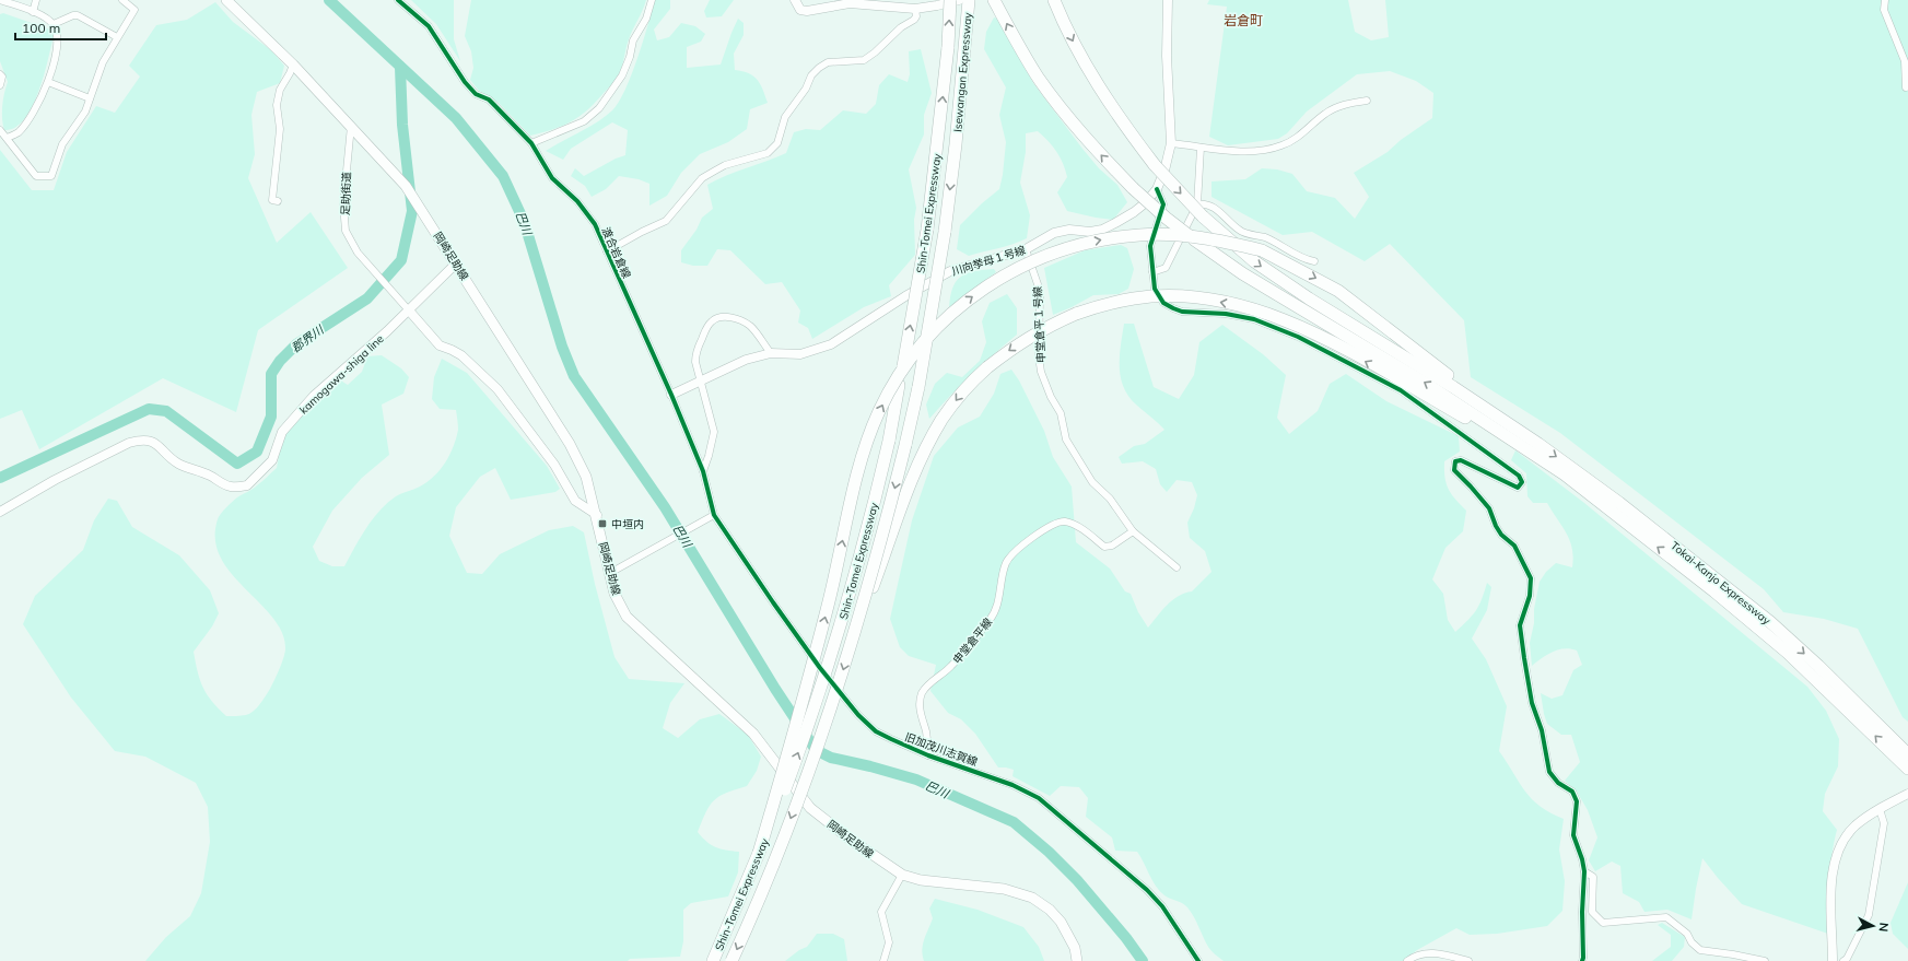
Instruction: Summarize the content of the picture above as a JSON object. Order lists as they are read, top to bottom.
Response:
{
  "streets": {
    "highway": ["Isewangan Expressway", "Shin-Tomei Expressway", "Tokai-Kanjo Expressway"],
    "main road": ["岡崎足助線", "川向挙母１号線", "kamogawa-shiga line"],
    "street": [
      "足助街道",
      "渡合岩倉線",
      "申堂倉平１号線",
      "申堂倉平線",
      "旧加茂川志賀線"
    ]
  },
  "crossings": [
    ["Isewangan Expressway", "Shin-Tomei Expressway"],
    ["足助街道", "岡崎足助線"],
    ["足助街道", "kamogawa-shiga line"],
    ["渡合岩倉線", "旧加茂川志賀線"],
    ["岡崎足助線", "kamogawa-shiga line"],
    ["川向挙母１号線", "申堂倉平１号線"],
    ["申堂倉平１号線", "申堂倉平線"],
    ["申堂倉平線", "旧加茂川志賀線"]
  ],
  "districts": ["岩倉町"],
  "water": ["巴川", "郡界川"],
  "places": {
    "transit": ["中垣内"]
  },
  "scale_bar": "100 m",
  "north": "right"
}
